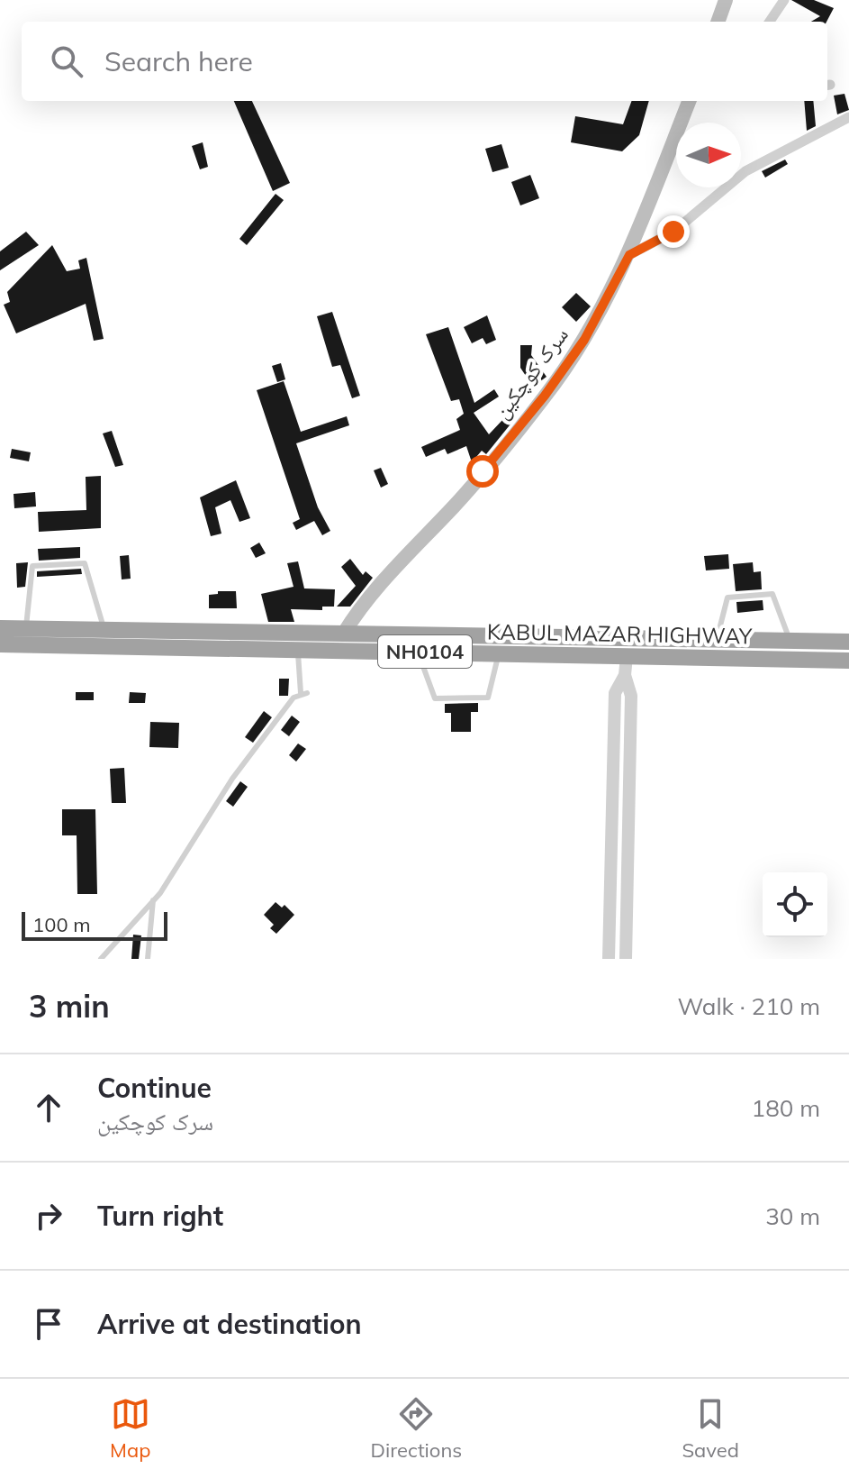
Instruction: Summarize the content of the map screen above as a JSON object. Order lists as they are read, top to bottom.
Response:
{
  "streets": {
    "highway": ["KABUL MAZAR HIGHWAY", "NH0104"],
    "main road": ["سرک کوچکین"]
  },
  "crossings": [
    ["سرک کوچکین", "KABUL MAZAR HIGHWAY"]
  ],
  "scale_bar": "100 m",
  "north": "right",
  "page": {
    "search": "Search here",
    "scale": "100 m",
    "heading": ["3 min", "Walk · 210 m"],
    "list": [
      ["Continue", "سرک کوچکین", "180 m"],
      ["Turn right", "30 m"],
      "Arrive at destination"
    ],
    "nav": ["Map", "Directions", "Saved"]
  }
}
